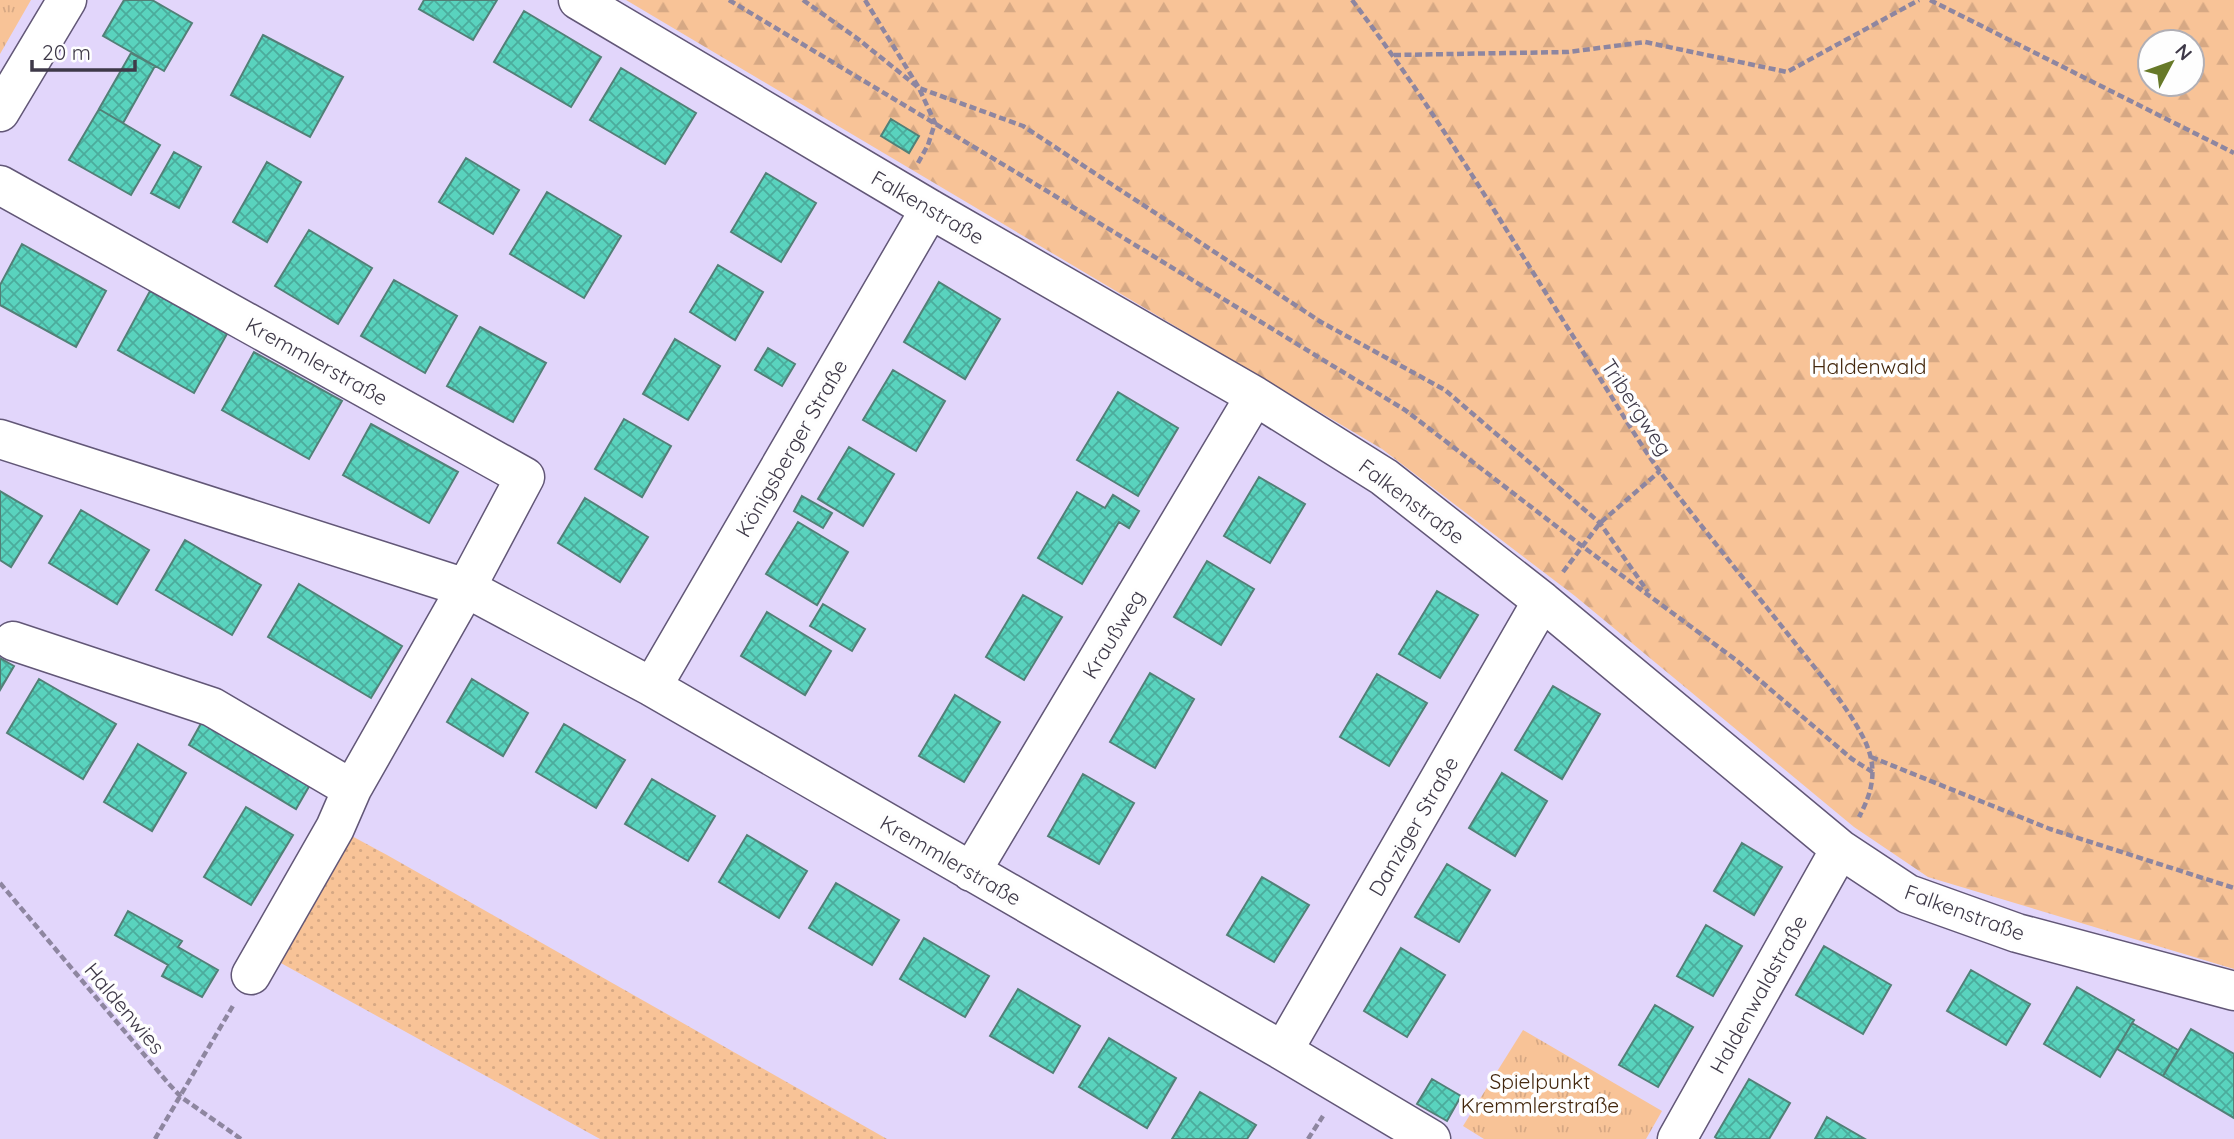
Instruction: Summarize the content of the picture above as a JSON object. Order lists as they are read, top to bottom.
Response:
{
  "streets": {
    "street": [
      "Falkenstraße",
      "Kremmlerstraße",
      "Königsberger Straße",
      "Kraußweg",
      "Danziger Straße",
      "Haldenwaldstraße"
    ],
    "path": ["Tribergweg", "Haldenwies"]
  },
  "crossings": [
    ["Falkenstraße", "Tribergweg"],
    ["Falkenstraße", "Königsberger Straße"],
    ["Falkenstraße", "Kraußweg"],
    ["Falkenstraße", "Danziger Straße"],
    ["Falkenstraße", "Haldenwaldstraße"],
    ["Kremmlerstraße", "Königsberger Straße"],
    ["Kremmlerstraße", "Kraußweg"],
    ["Kremmlerstraße", "Danziger Straße"],
    ["Tribergweg", "Haldenwaldstraße"]
  ],
  "parks": ["Haldenwald", "Spielpunkt Kremmlerstraße"],
  "scale_bar": "20 m",
  "north": "top right"
}
